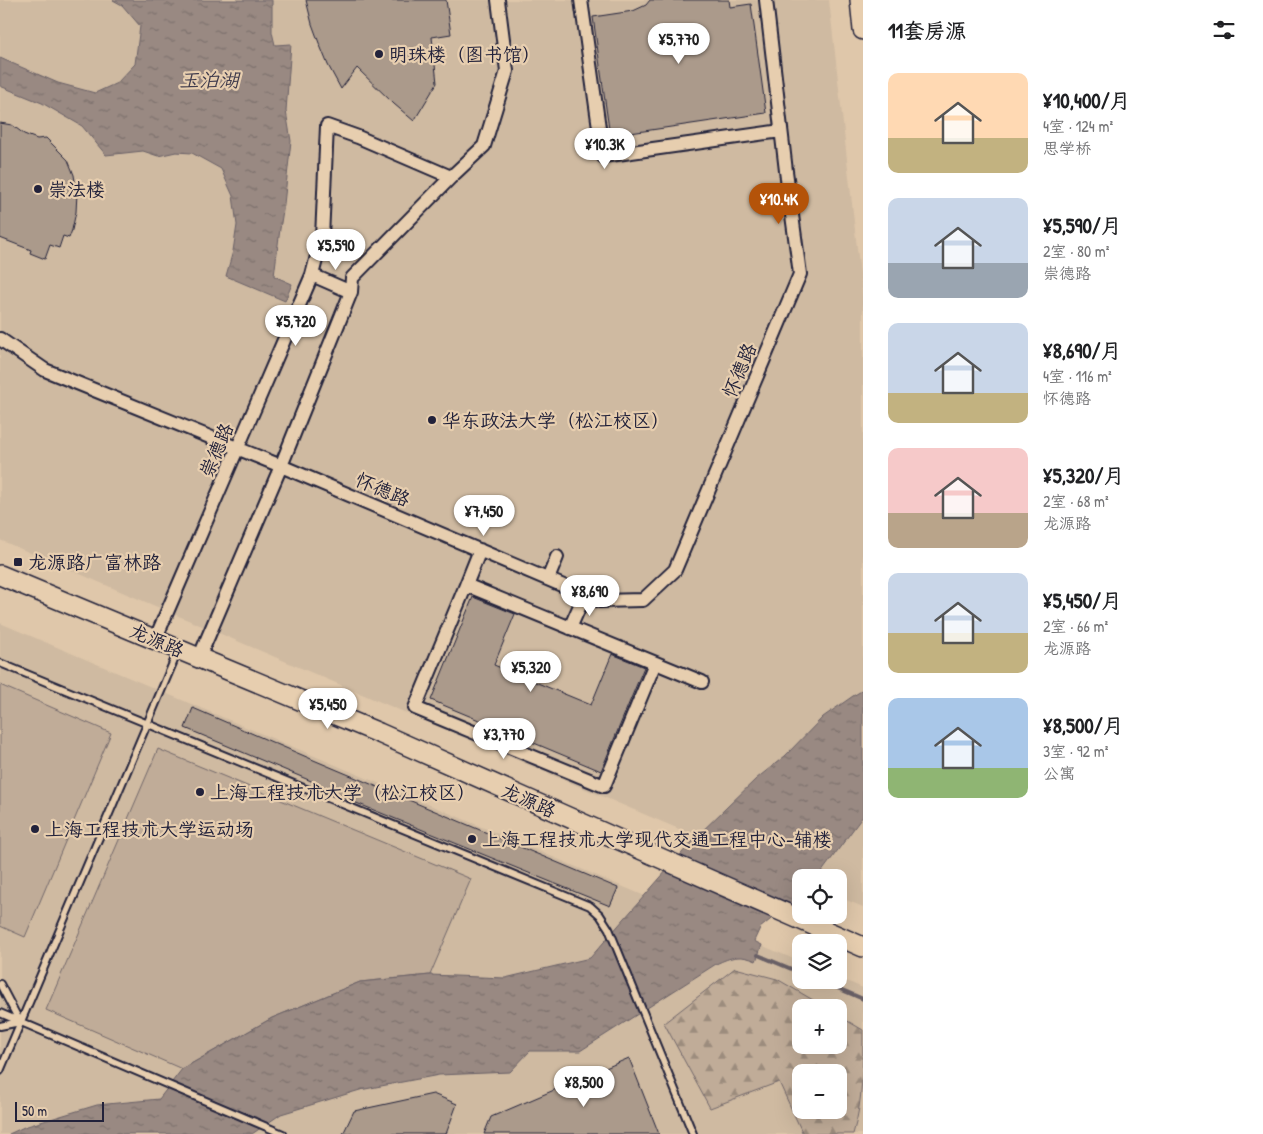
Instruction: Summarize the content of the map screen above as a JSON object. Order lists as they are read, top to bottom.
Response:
{
  "streets": {
    "main road": ["龙源路"],
    "street": ["怀德路", "崇德路"]
  },
  "crossings": [
    ["怀德路", "崇德路"],
    ["崇德路", "龙源路"]
  ],
  "water": ["玉泊湖"],
  "places": {
    "other": [
      "明珠楼（图书馆）",
      "崇法楼",
      "华东政法大学（松江校区）",
      "上海工程技术大学（松江校区）",
      "上海工程技术大学运动场",
      "上海工程技术大学现代交通工程中心-辅楼"
    ],
    "transit": ["龙源路广富林路"]
  },
  "scale_bar": "50 m",
  "page": {
    "heading": "11套房源",
    "price": [
      "¥5,770",
      "¥10.3K",
      "¥10.4K",
      "¥5,590",
      "¥5,720",
      "¥7,450",
      "¥8,690",
      "¥5,320",
      "¥5,450",
      "¥3,770",
      "¥8,500"
    ],
    "list": [
      {
        "name": "¥10,400/月",
        "note": "4室 · 124 m² · 思学桥"
      },
      {
        "name": "¥5,590/月",
        "note": "2室 · 80 m² · 崇德路"
      },
      {
        "name": "¥8,690/月",
        "note": "4室 · 116 m² · 怀德路"
      },
      {
        "name": "¥5,320/月",
        "note": "2室 · 68 m² · 龙源路"
      },
      {
        "name": "¥5,450/月",
        "note": "2室 · 66 m² · 龙源路"
      },
      {
        "name": "¥8,500/月",
        "note": "3室 · 92 m² · 公寓"
      }
    ],
    "map_buttons": ["+", "−"],
    "scale": "50 m"
  }
}
